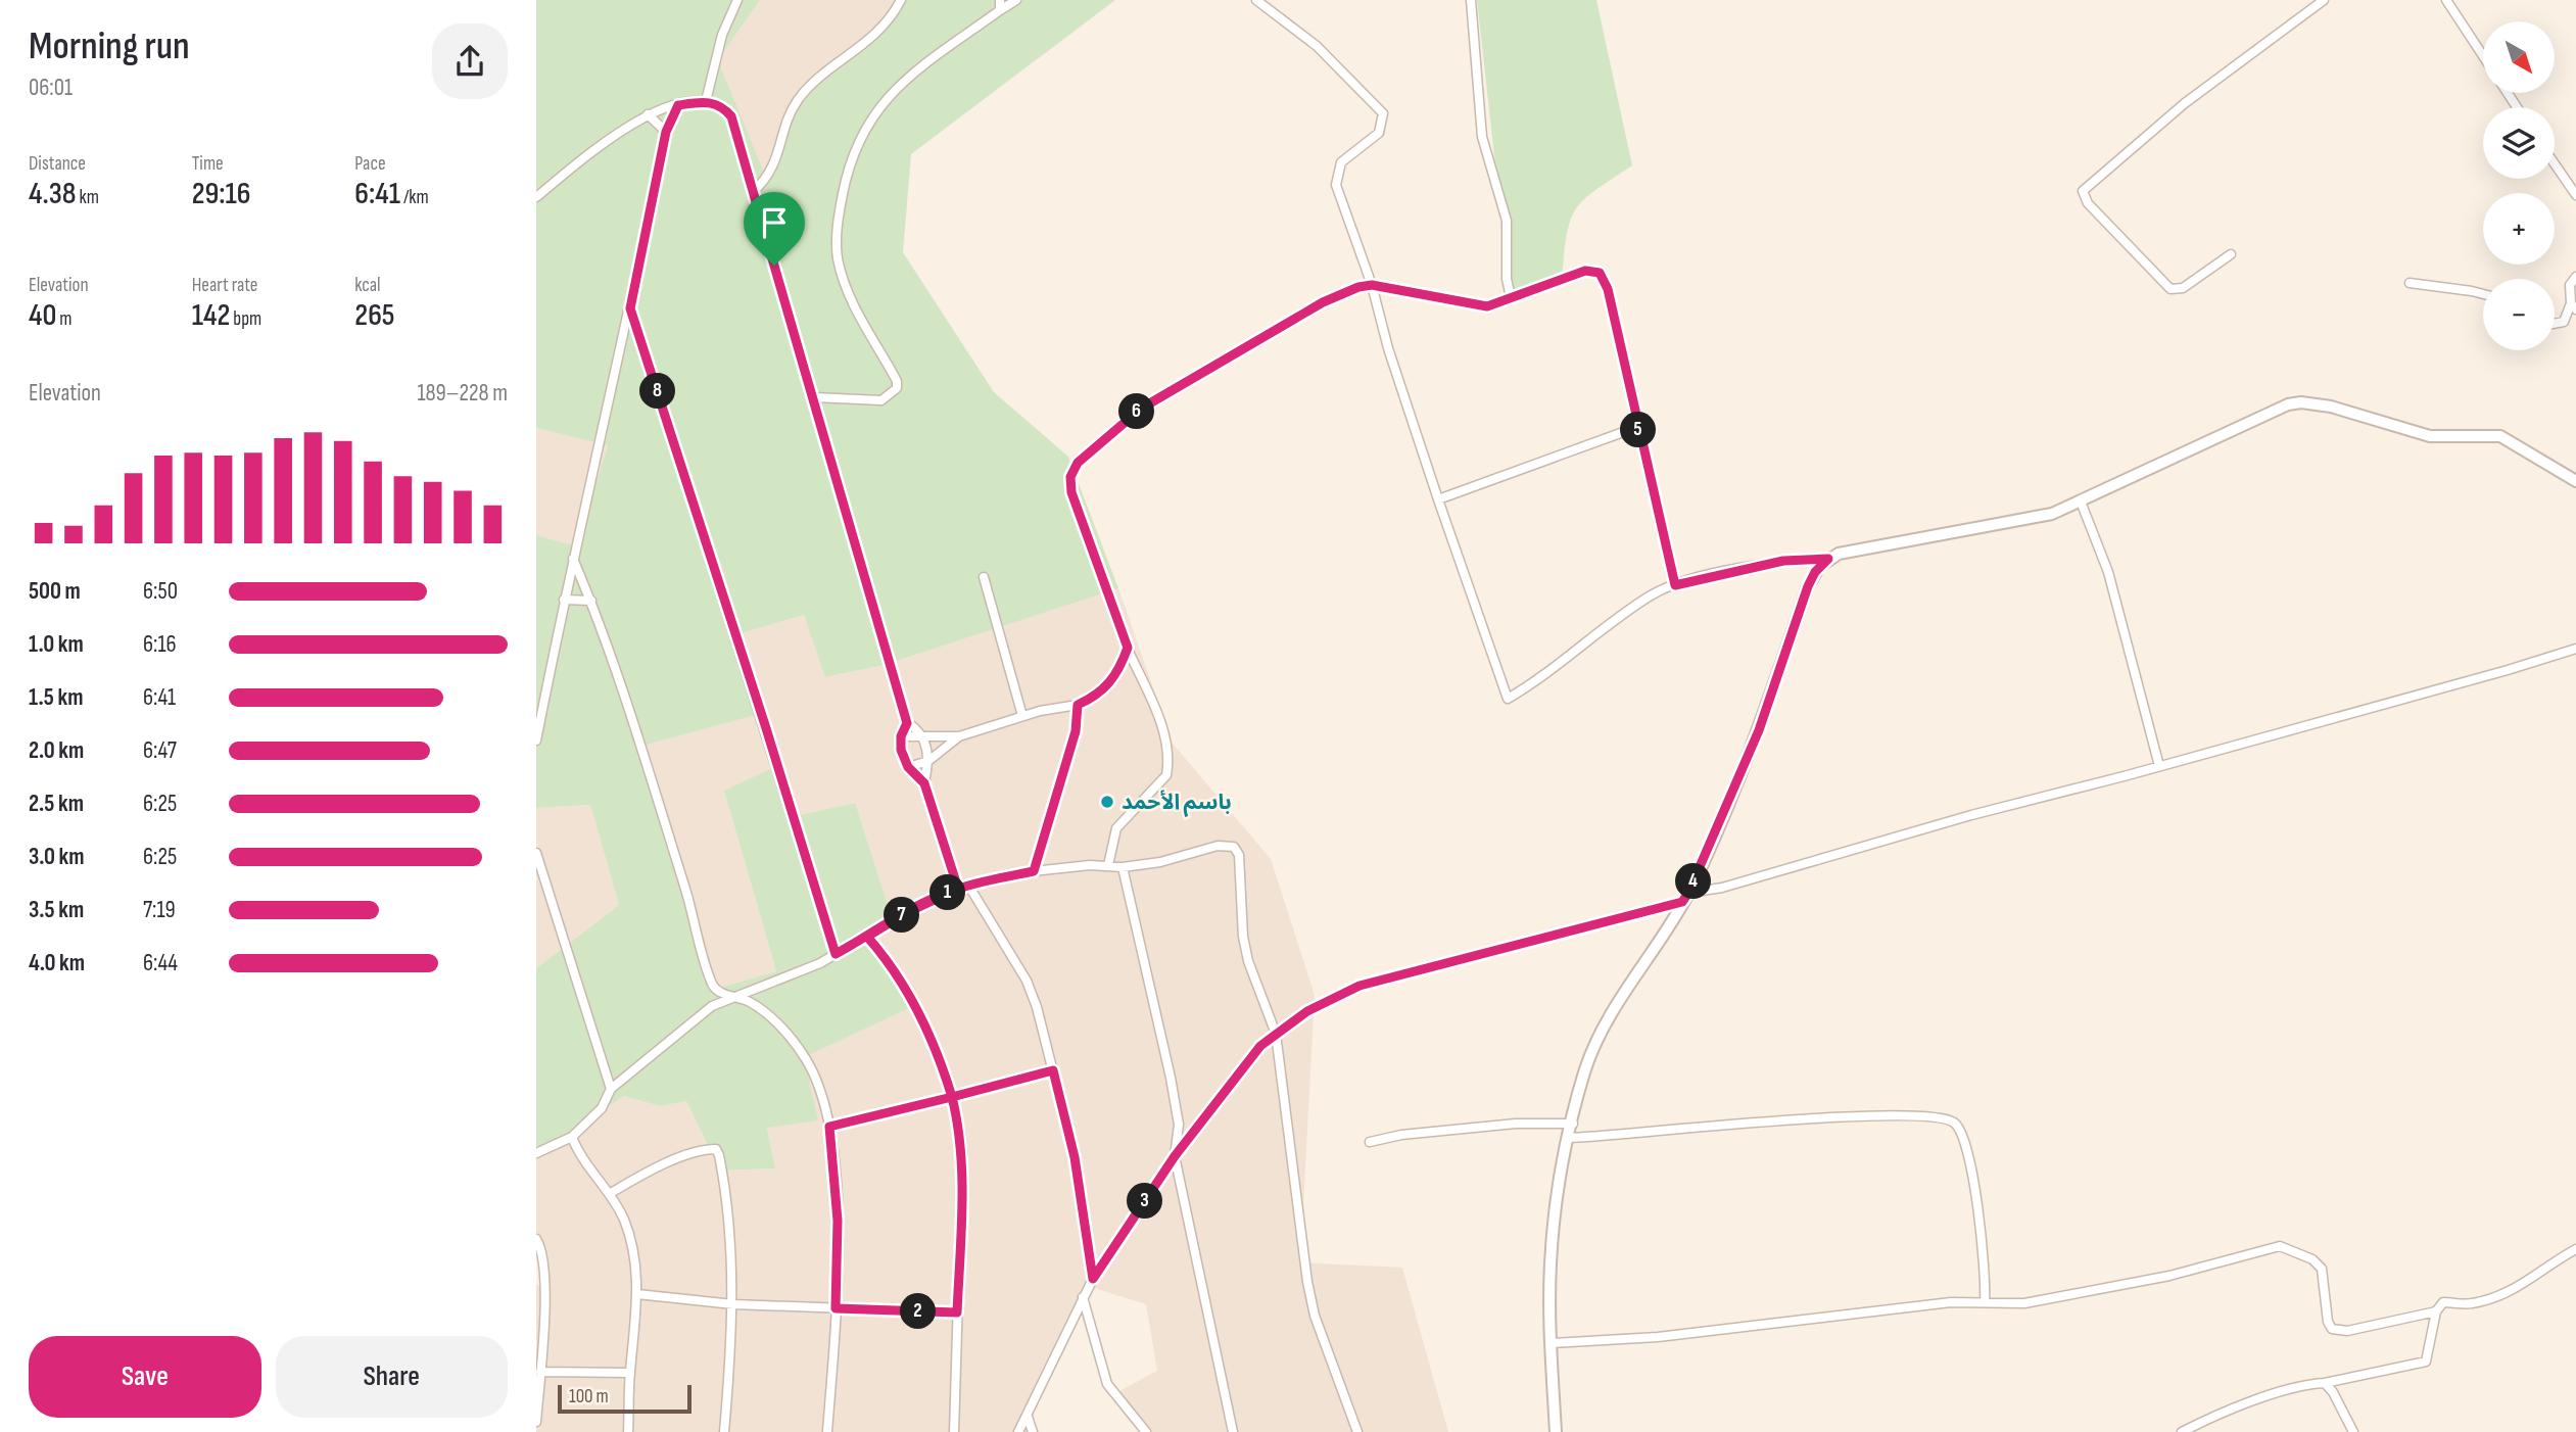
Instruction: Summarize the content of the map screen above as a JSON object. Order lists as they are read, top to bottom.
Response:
{
  "places": ["باسم الأحمد"],
  "scale_bar": "100 m",
  "north": "bottom right",
  "page": {
    "heading": ["Morning run", "06:01"],
    "map_buttons": ["+", "−"],
    "stats": [
      ["Distance", "4.38 km"],
      ["Time", "29:16"],
      ["Pace", "6:41 /km"],
      ["Elevation", "40 m"],
      ["Heart rate", "142 bpm"],
      ["kcal", "265"]
    ],
    "chart": ["Elevation", "189–228 m"],
    "pins": [
      "8",
      "6",
      "5",
      "4",
      "1",
      "7",
      "3",
      "2"
    ],
    "list": [
      {
        "name": "500 m",
        "note": "6:50"
      },
      {
        "name": "1.0 km",
        "note": "6:16"
      },
      {
        "name": "1.5 km",
        "note": "6:41"
      },
      {
        "name": "2.0 km",
        "note": "6:47"
      },
      {
        "name": "2.5 km",
        "note": "6:25"
      },
      {
        "name": "3.0 km",
        "note": "6:25"
      },
      {
        "name": "3.5 km",
        "note": "7:19"
      },
      {
        "name": "4.0 km",
        "note": "6:44"
      }
    ],
    "buttons": ["Save", "Share"],
    "scale": "100 m"
  }
}
